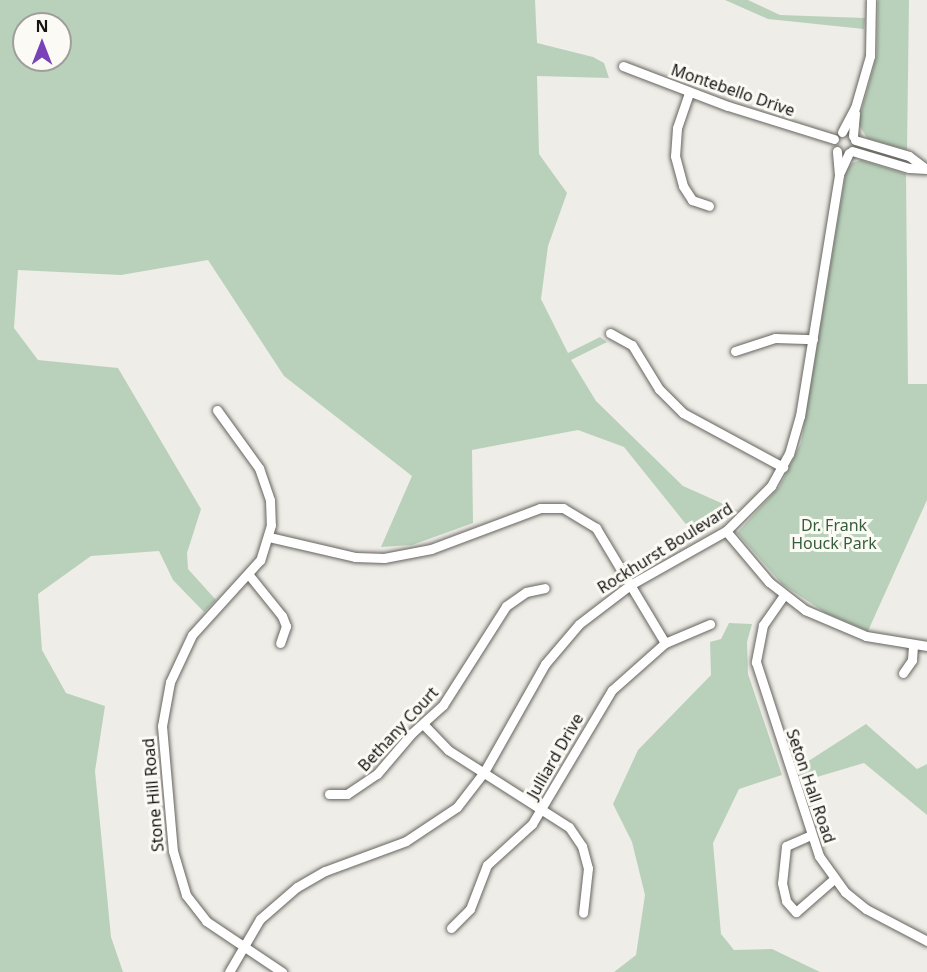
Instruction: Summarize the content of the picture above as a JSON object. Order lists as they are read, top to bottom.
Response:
{
  "streets": {
    "street": [
      "Montebello Drive",
      "Rockhurst Boulevard",
      "Bethany Court",
      "Julliard Drive",
      "Seton Hall Road",
      "Stone Hill Road"
    ]
  },
  "crossings": [
    ["Montebello Drive", "Rockhurst Boulevard"],
    ["Rockhurst Boulevard", "Stone Hill Road"]
  ],
  "parks": ["Dr. Frank Houck Park"],
  "north": "top"
}
